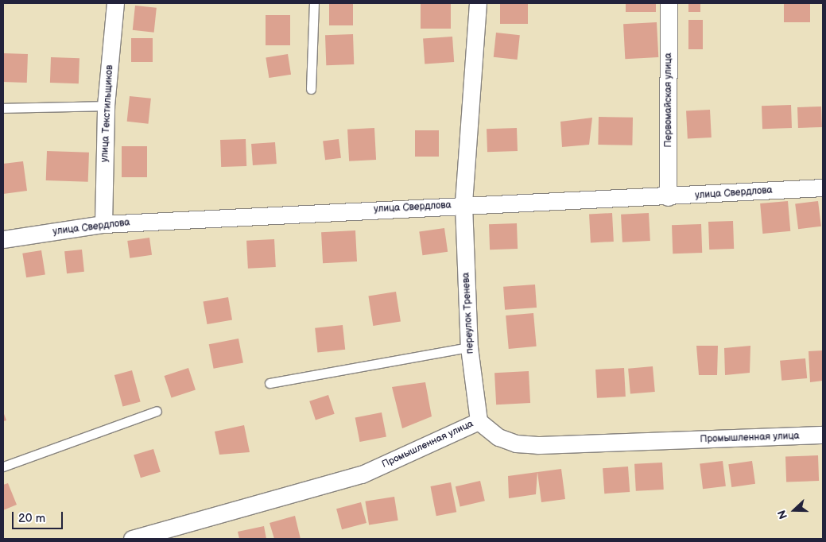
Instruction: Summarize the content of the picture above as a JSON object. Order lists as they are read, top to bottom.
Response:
{
  "streets": {
    "street": [
      "Первомайская улица",
      "улица Текстильщиков",
      "улица Свердлова",
      "переулок Тренева",
      "Промышленная улица"
    ]
  },
  "crossings": [
    ["Первомайская улица", "улица Свердлова"],
    ["улица Текстильщиков", "улица Свердлова"],
    ["улица Свердлова", "переулок Тренева"],
    ["переулок Тренева", "Промышленная улица"]
  ],
  "scale_bar": "20 m",
  "north": "left"
}
